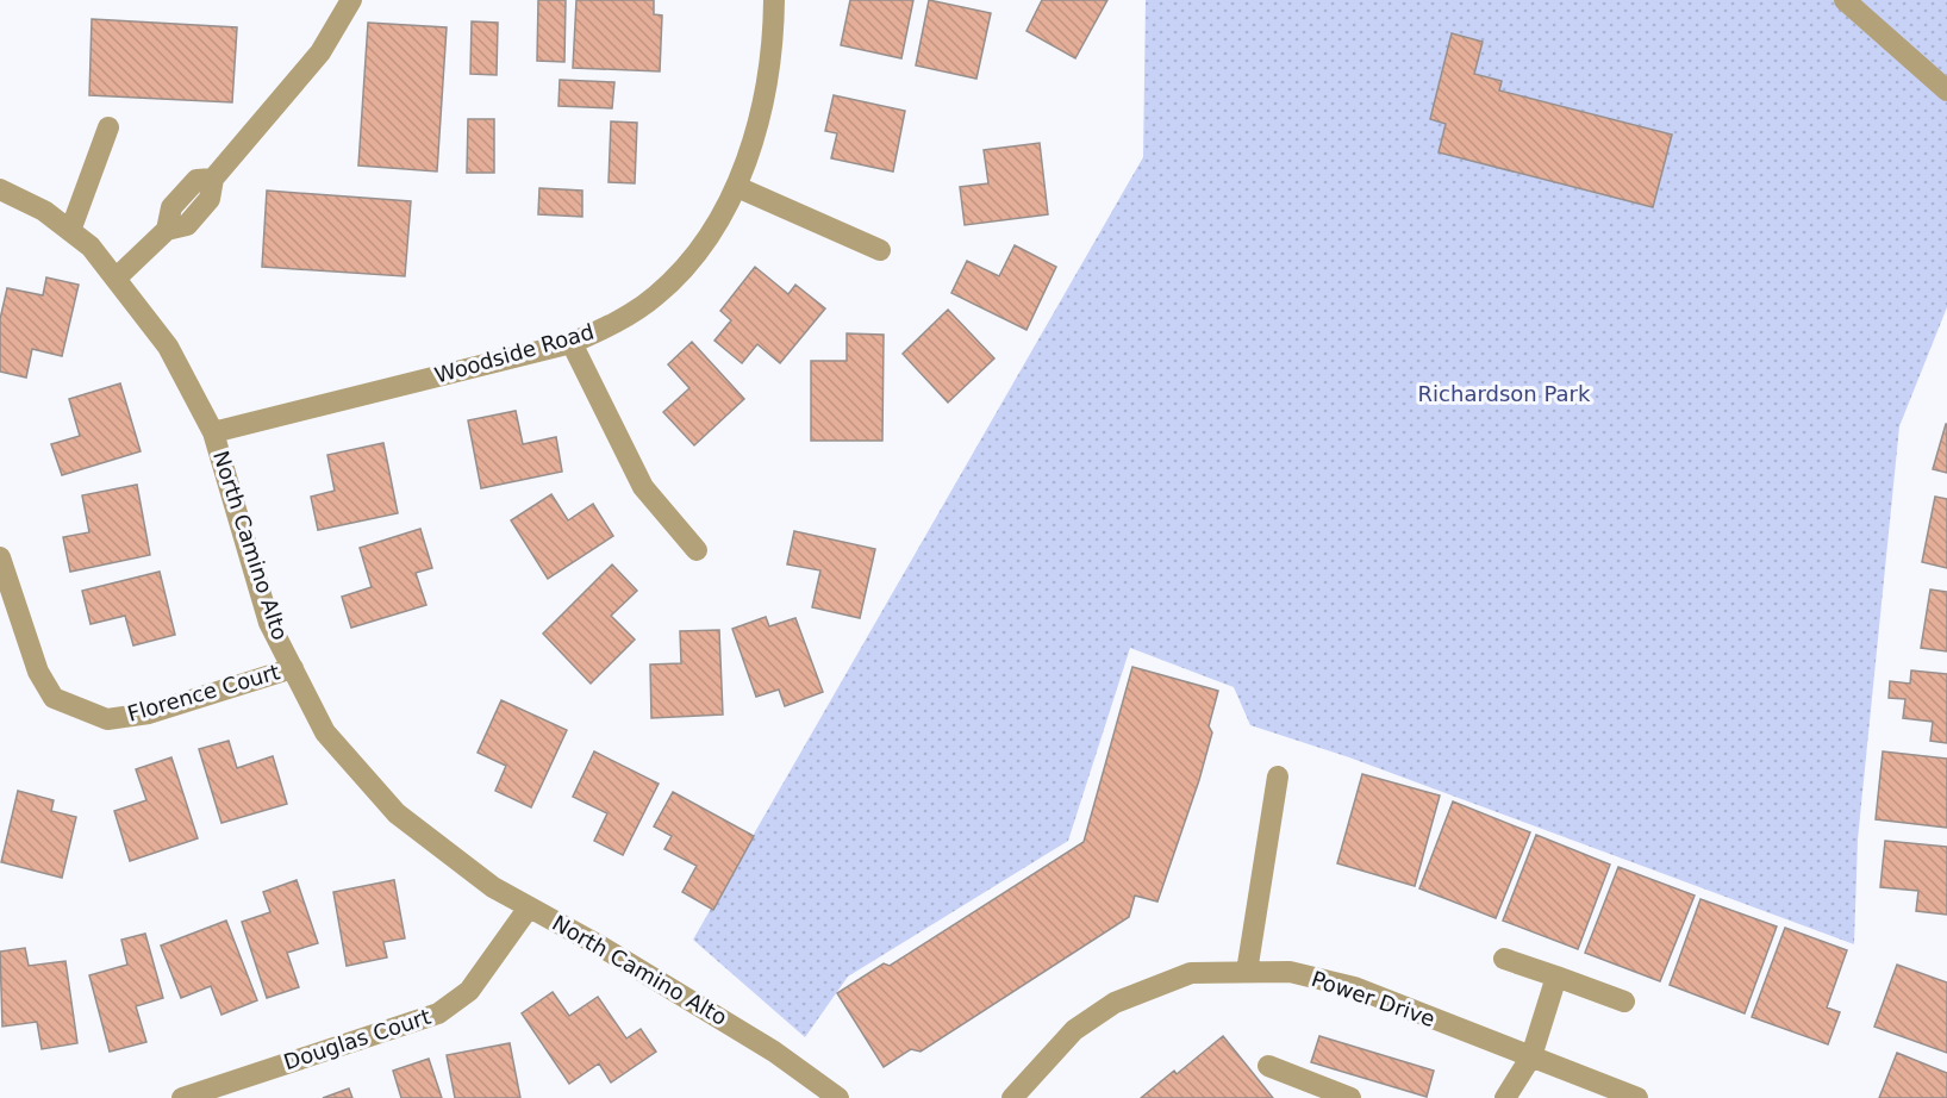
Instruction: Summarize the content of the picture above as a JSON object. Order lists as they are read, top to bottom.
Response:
{
  "streets": {
    "street": [
      "Woodside Road",
      "North Camino Alto",
      "Florence Court",
      "Power Drive",
      "Douglas Court"
    ]
  },
  "crossings": [
    ["Woodside Road", "North Camino Alto"],
    ["North Camino Alto", "Florence Court"],
    ["North Camino Alto", "Douglas Court"]
  ],
  "parks": ["Richardson Park"]
}
